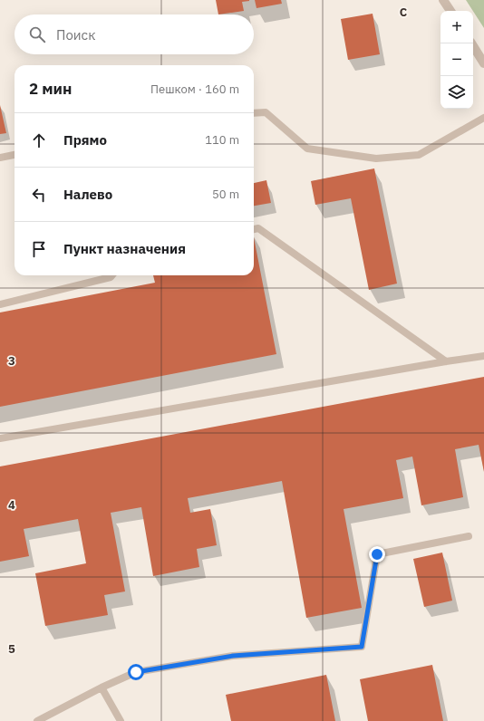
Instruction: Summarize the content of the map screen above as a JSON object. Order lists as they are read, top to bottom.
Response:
{
  "page": {
    "map_buttons": ["+", "−"],
    "search": "Поиск",
    "heading": ["2 мин", "Пешком · 160 m"],
    "list": [
      ["Прямо", "110 m"],
      ["Налево", "50 m"],
      "Пункт назначения"
    ]
  },
  "grid": {
    "columns": ["C"],
    "rows": ["3", "4", "5"]
  }
}
